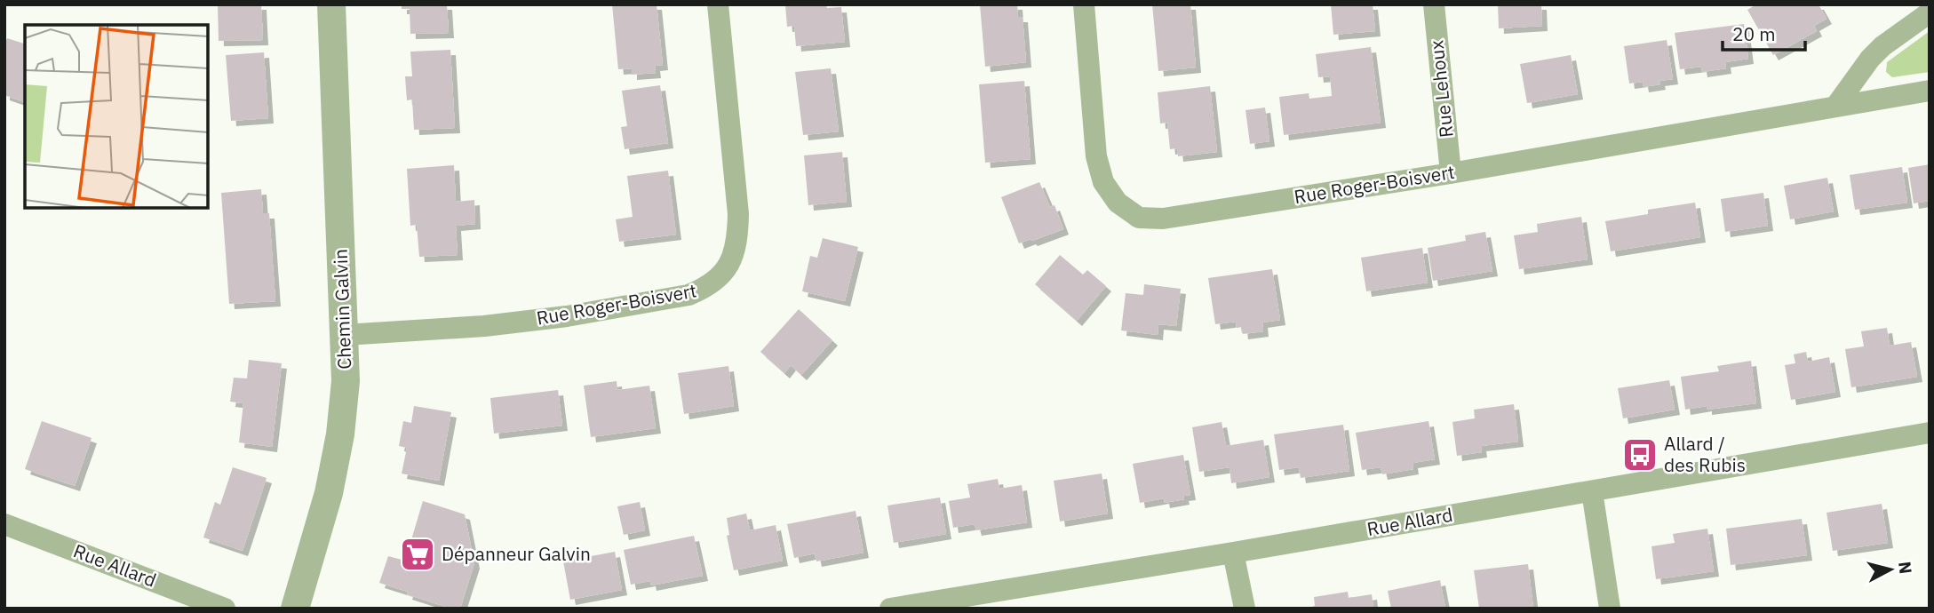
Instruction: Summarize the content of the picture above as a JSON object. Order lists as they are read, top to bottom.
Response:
{
  "streets": {
    "street": [
      "Rue Lehoux",
      "Rue Roger-Boisvert",
      "Chemin Galvin",
      "Rue Allard"
    ]
  },
  "crossings": [
    ["Rue Lehoux", "Rue Roger-Boisvert"],
    ["Rue Roger-Boisvert", "Chemin Galvin"]
  ],
  "places": {
    "bus stop": ["Allard / des Rubis"],
    "supermarket": ["Dépanneur Galvin"]
  },
  "scale_bar": "20 m",
  "north": "right"
}
